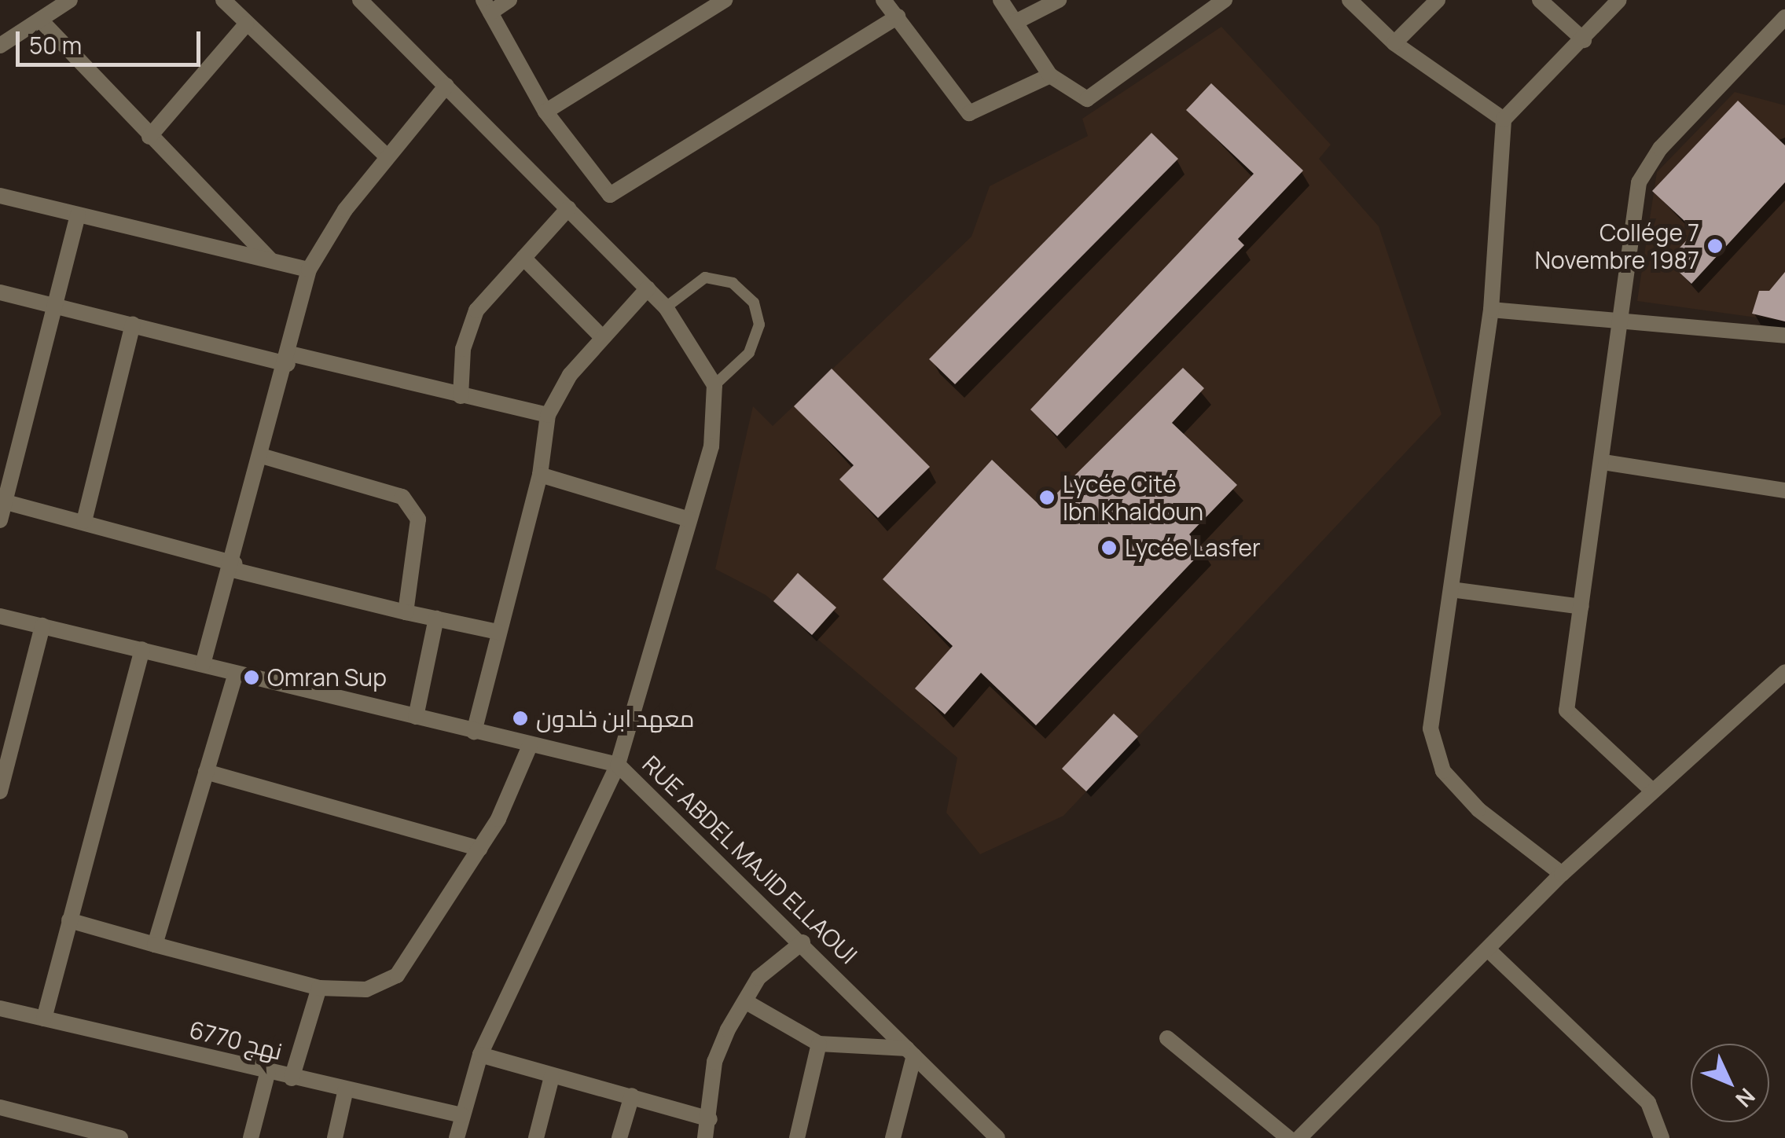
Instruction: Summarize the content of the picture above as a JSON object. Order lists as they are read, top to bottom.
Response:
{
  "streets": {
    "street": ["RUE ABDEL MAJID ELLAOUI", "نهج 6770"]
  },
  "places": [
    "Collége 7 Novembre 1987",
    "Lycée Cité Ibn Khaldoun",
    "Lycée Lasfer",
    "Omran Sup",
    "معهد ابن خلدون"
  ],
  "scale_bar": "50 m",
  "north": "bottom right"
}
